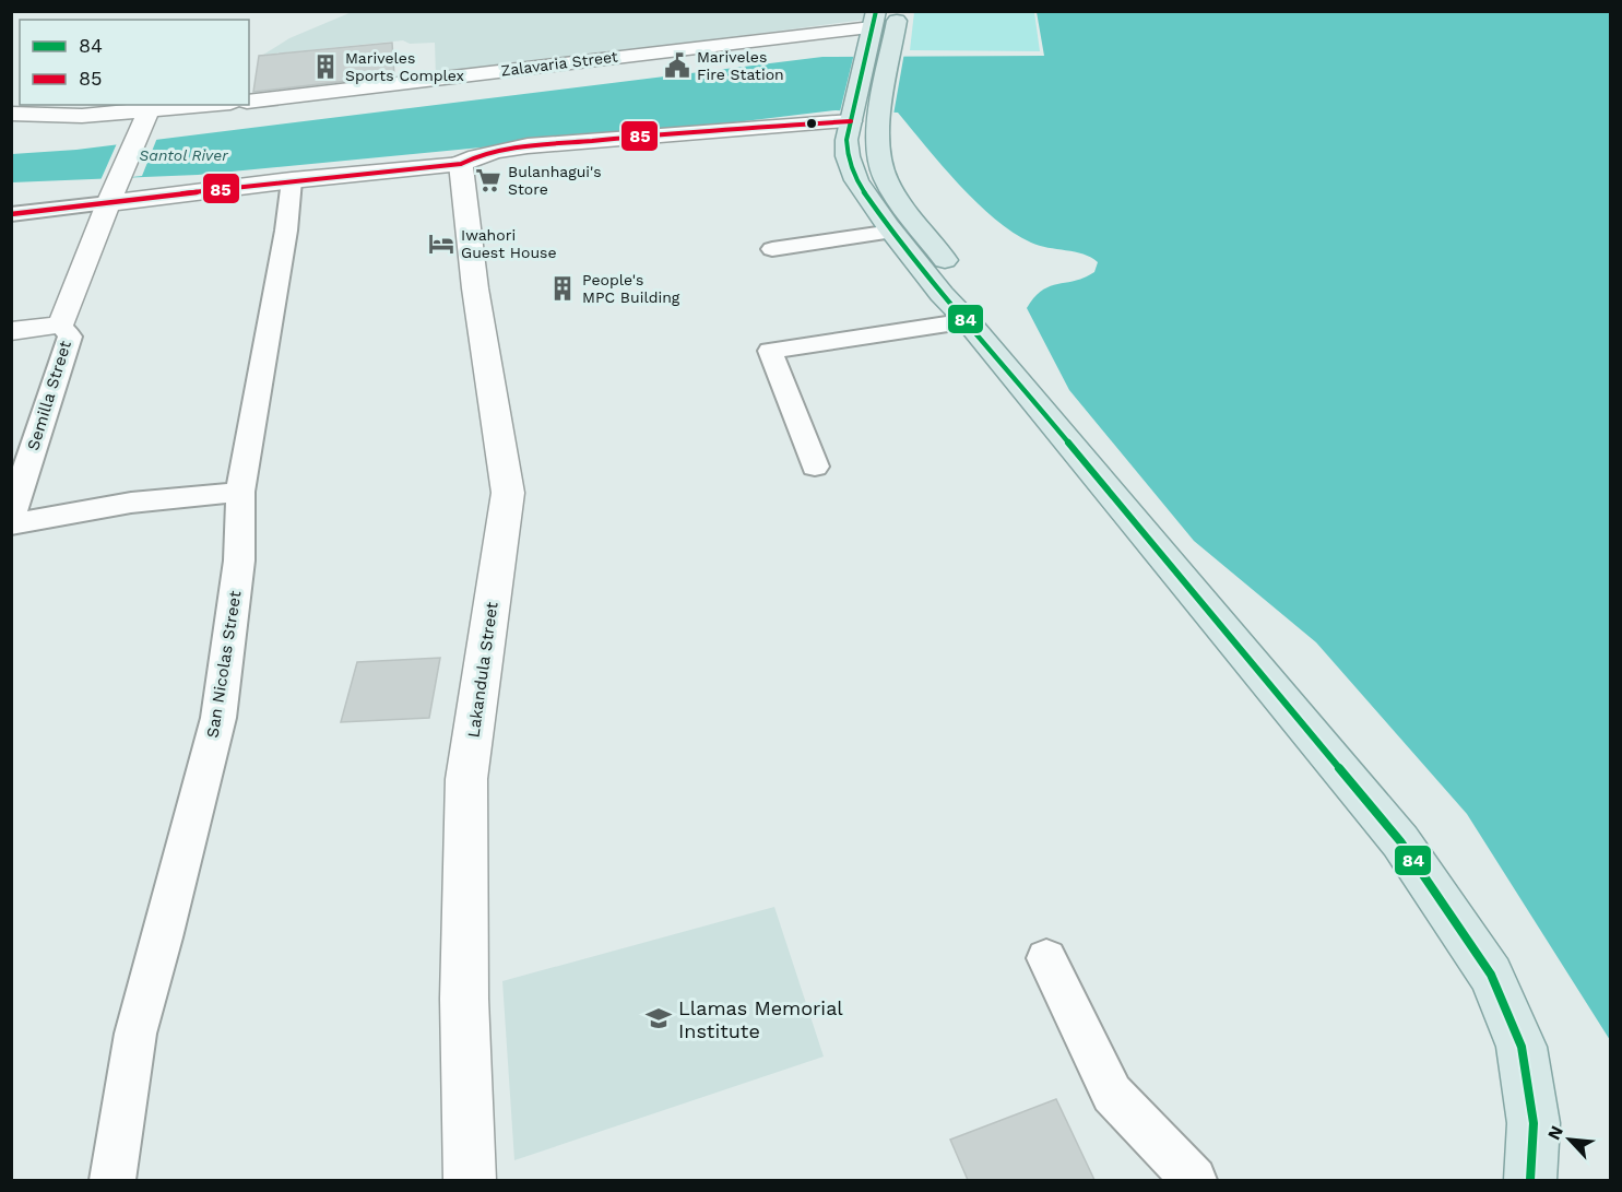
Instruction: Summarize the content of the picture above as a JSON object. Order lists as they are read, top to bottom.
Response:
{
  "streets": {
    "street": [
      "Zalavaria Street",
      "Semilla Street",
      "San Nicolas Street",
      "Lakandula Street"
    ]
  },
  "water": ["Santol River"],
  "places": {
    "public building": ["Mariveles Fire Station"],
    "building": ["Mariveles Sports Complex", "People's MPC Building"],
    "supermarket": ["Bulanhagui's Store"],
    "hotel": ["Iwahori Guest House"],
    "school or university": ["Llamas Memorial Institute"]
  },
  "lines": ["transit line 84", "transit line 85"],
  "legend": ["84", "85"],
  "north": "top left"
}
